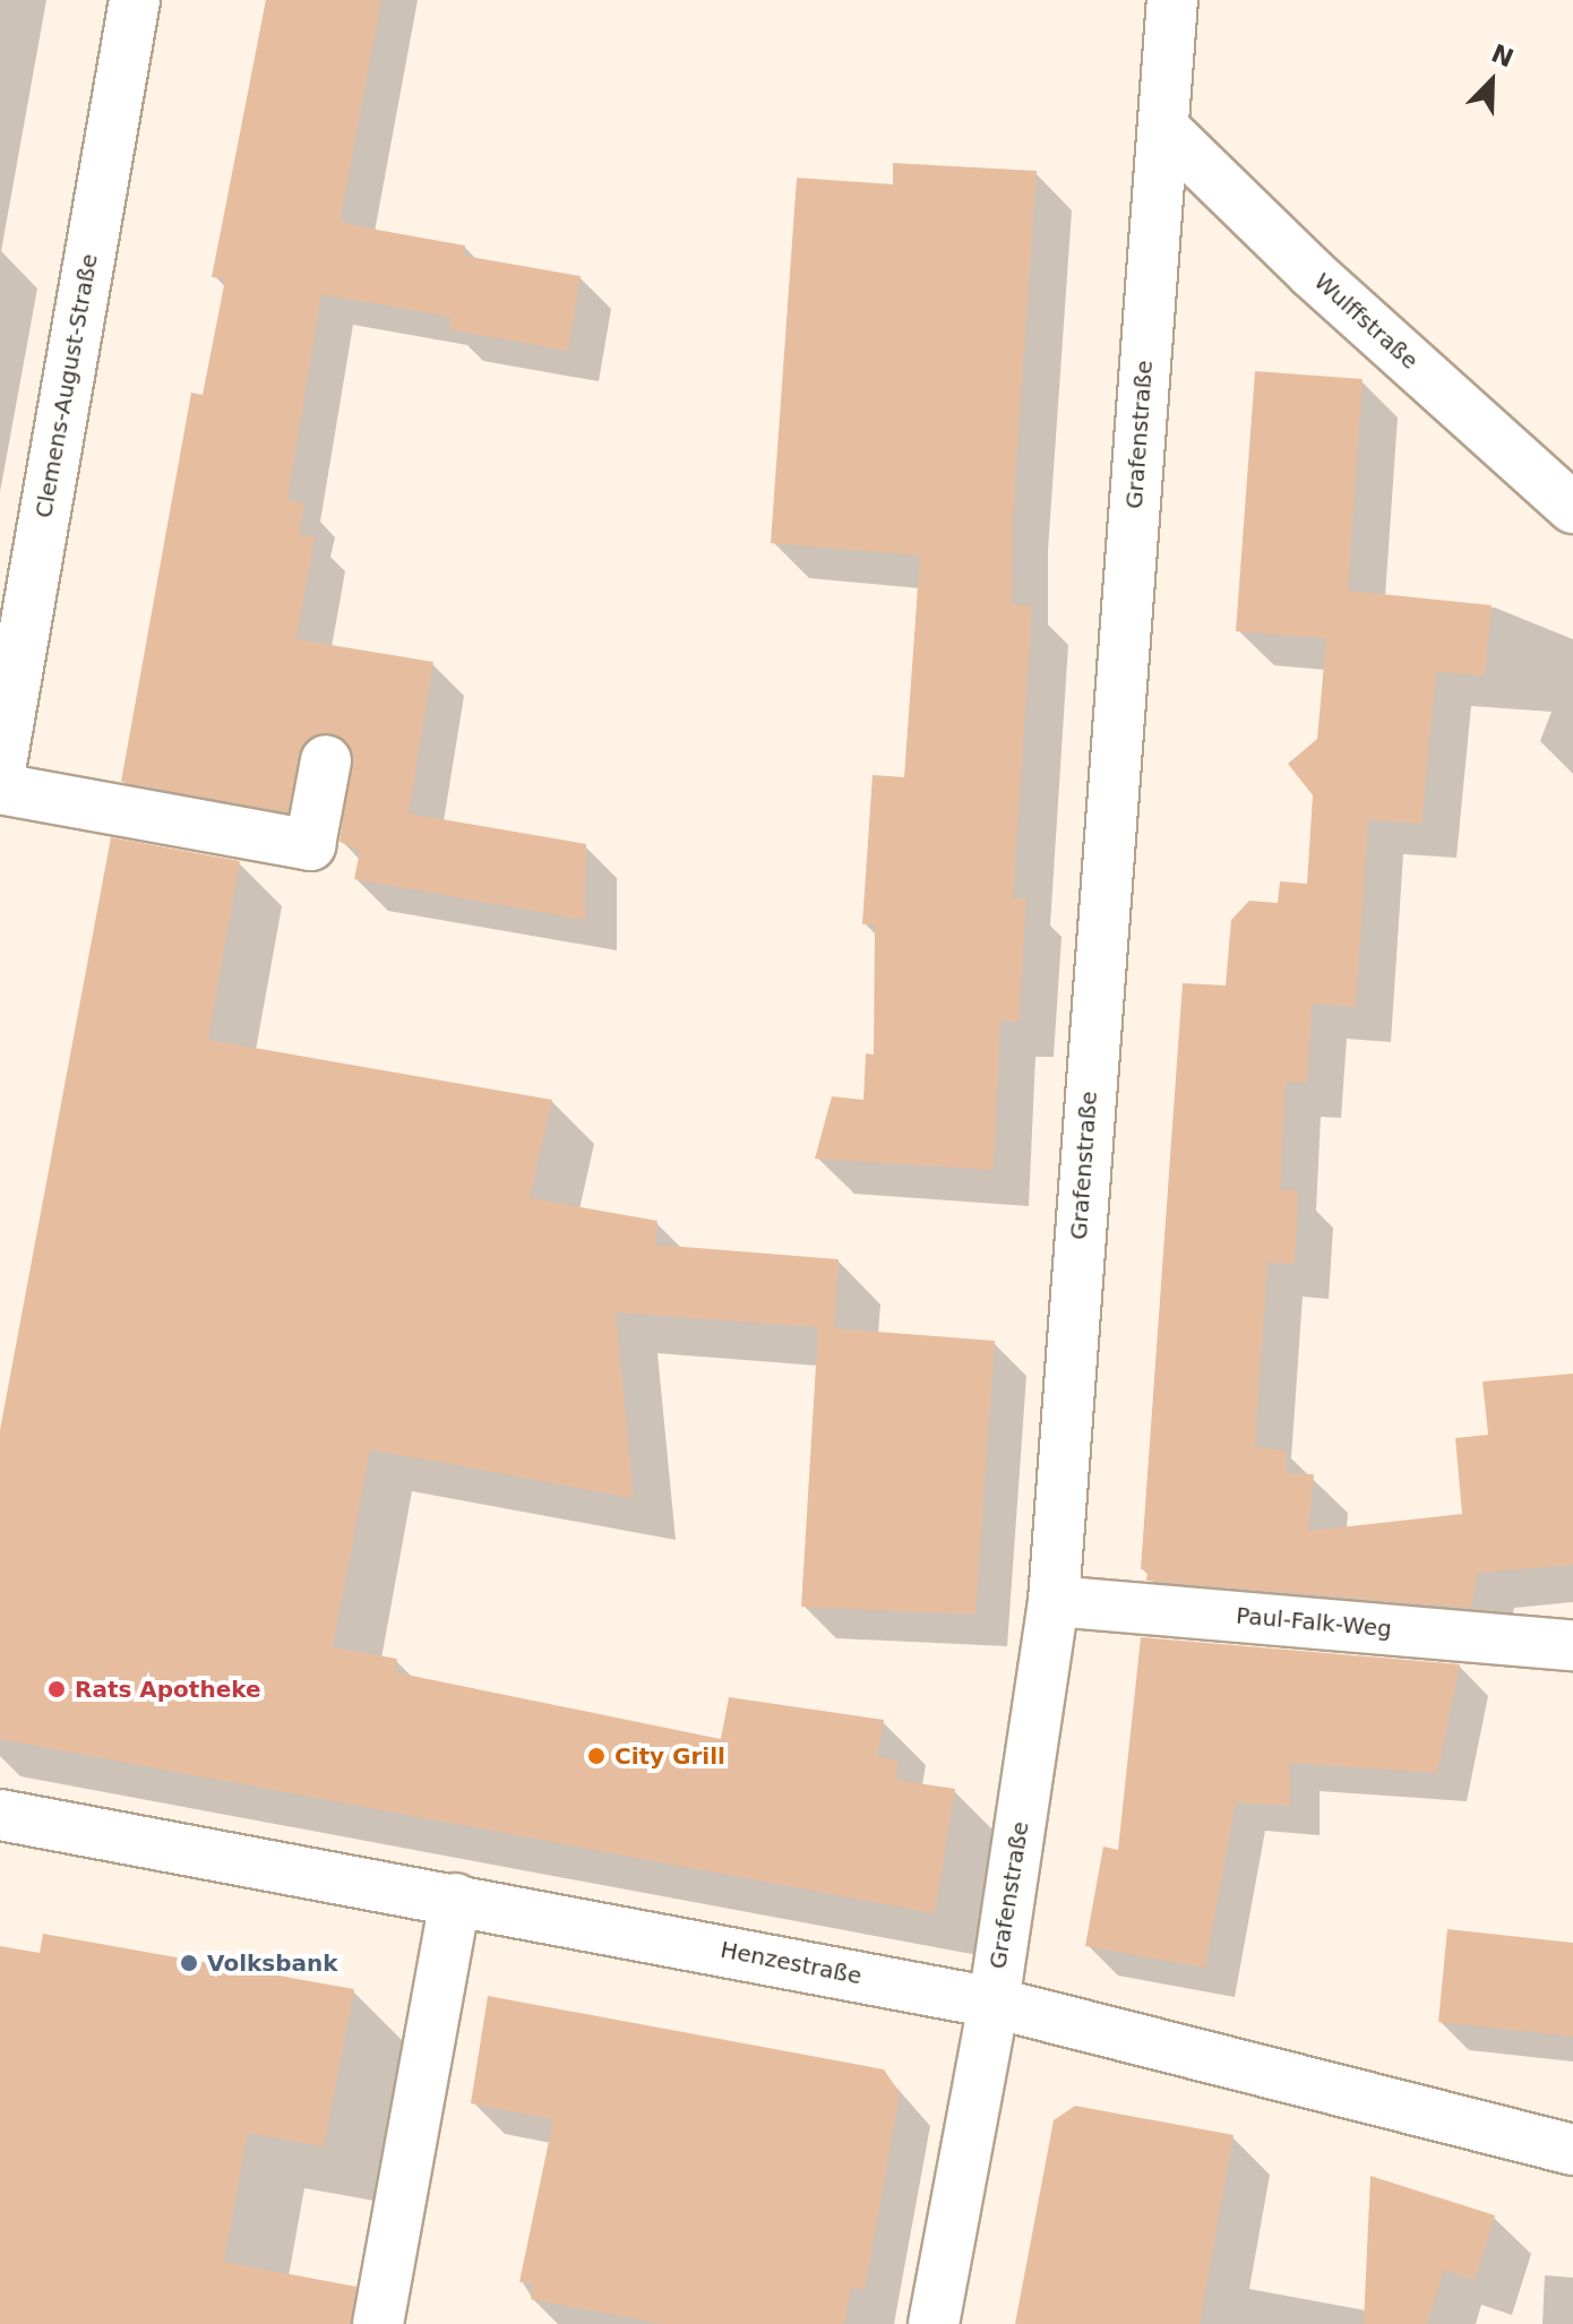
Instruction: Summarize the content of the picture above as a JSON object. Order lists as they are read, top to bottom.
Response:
{
  "streets": {
    "street": [
      "Wulffstraße",
      "Clemens-August-Straße",
      "Grafenstraße",
      "Paul-Falk-Weg",
      "Henzestraße"
    ]
  },
  "crossings": [
    ["Wulffstraße", "Grafenstraße"],
    ["Grafenstraße", "Paul-Falk-Weg"],
    ["Grafenstraße", "Henzestraße"]
  ],
  "places": ["Rats Apotheke", "City Grill", "Volksbank"],
  "north": "top right"
}
